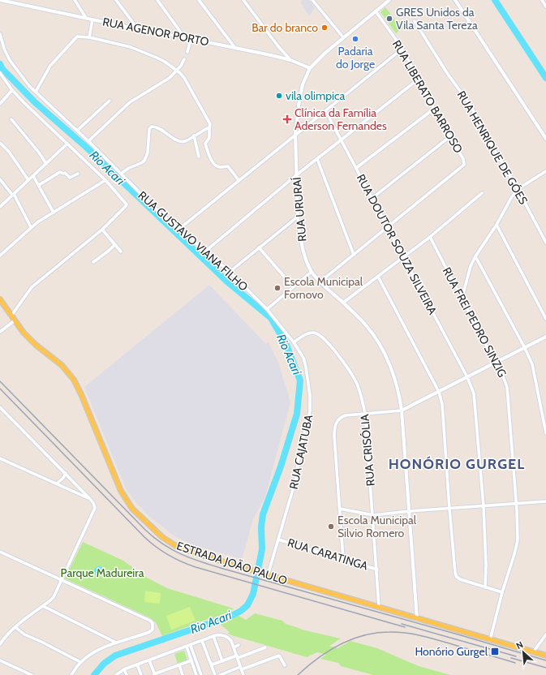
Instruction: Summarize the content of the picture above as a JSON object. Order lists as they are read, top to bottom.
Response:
{
  "streets": {
    "main road": ["ESTRADA JOÃO PAULO"],
    "street": [
      "RUA AGENOR PORTO",
      "RUA LIBERATO BARROSO",
      "RUA HENRIQUE DE GÓES",
      "RUA URURAÍ",
      "RUA GUSTAVO VIANA FILHO",
      "RUA DOUTOR SOUZA SILVEIRA",
      "RUA FREI PEDRO SINZIG",
      "RUA CRISÓLIA",
      "RUA CAJATUBA",
      "RUA CARATINGA"
    ]
  },
  "crossings": [
    ["RUA AGENOR PORTO", "RUA URURAÍ"],
    ["RUA LIBERATO BARROSO", "RUA URURAÍ"],
    ["RUA LIBERATO BARROSO", "RUA DOUTOR SOUZA SILVEIRA"],
    ["RUA URURAÍ", "ESTRADA JOÃO PAULO"],
    ["RUA GUSTAVO VIANA FILHO", "RUA CAJATUBA"],
    ["RUA FREI PEDRO SINZIG", "ESTRADA JOÃO PAULO"],
    ["RUA CRISÓLIA", "RUA CAJATUBA"],
    ["RUA CRISÓLIA", "RUA CARATINGA"],
    ["RUA CRISÓLIA", "ESTRADA JOÃO PAULO"],
    ["RUA CAJATUBA", "RUA CARATINGA"],
    ["RUA CAJATUBA", "ESTRADA JOÃO PAULO"]
  ],
  "districts": ["HONÓRIO GURGEL"],
  "water": ["Rio Acari"],
  "parks": ["Parque Madureira"],
  "places": {
    "other": [
      "GRES Unidos da Vila Santa Tereza",
      "Bar do branco",
      "Padaria do Jorge",
      "vila olimpica",
      "Escola Municipal Fornovo",
      "Escola Municipal Silvio Romero"
    ],
    "health": ["Clínica da Família Aderson Fernandes"],
    "transit": ["Honório Gurgel"]
  },
  "north": "top left"
}
